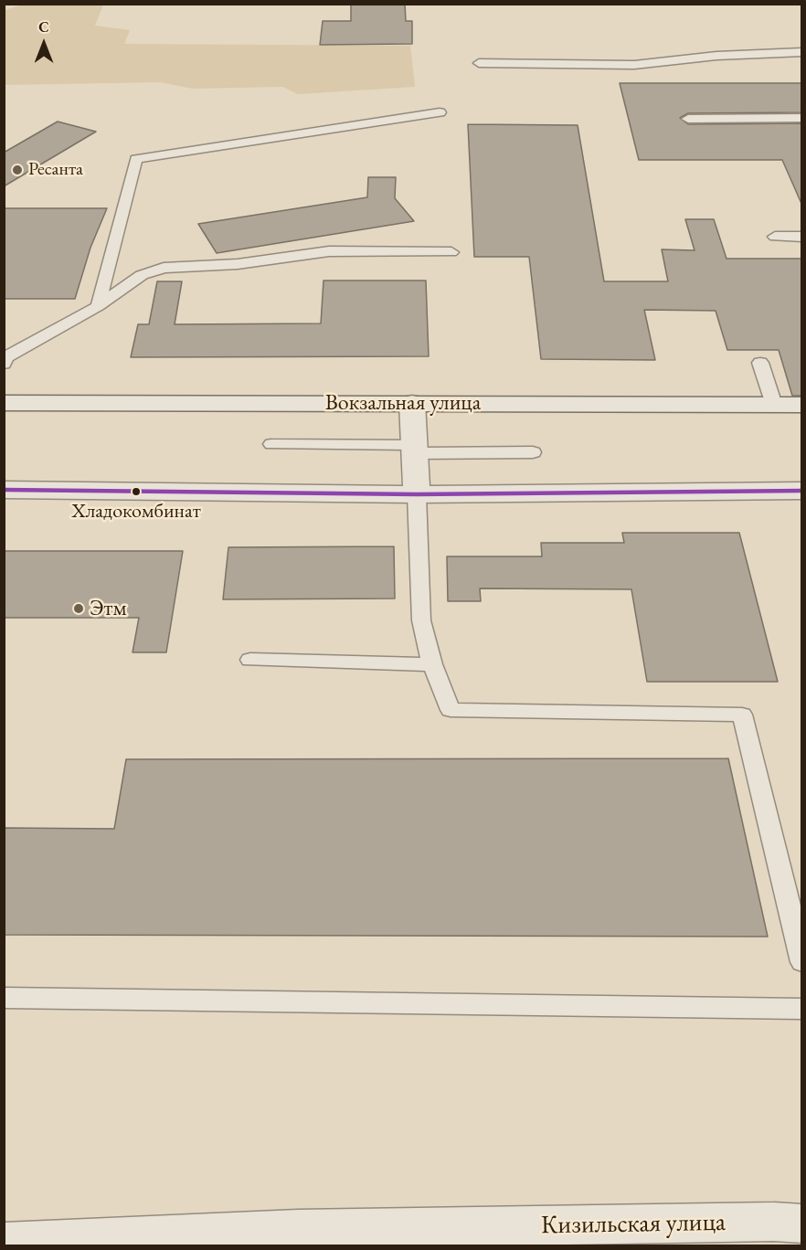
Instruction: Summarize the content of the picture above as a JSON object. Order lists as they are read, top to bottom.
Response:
{
  "streets": {
    "street": ["Вокзальная улица", "Кизильская улица"]
  },
  "places": ["Ресанта", "Хладокомбинат", "Этм"],
  "north": "top"
}
